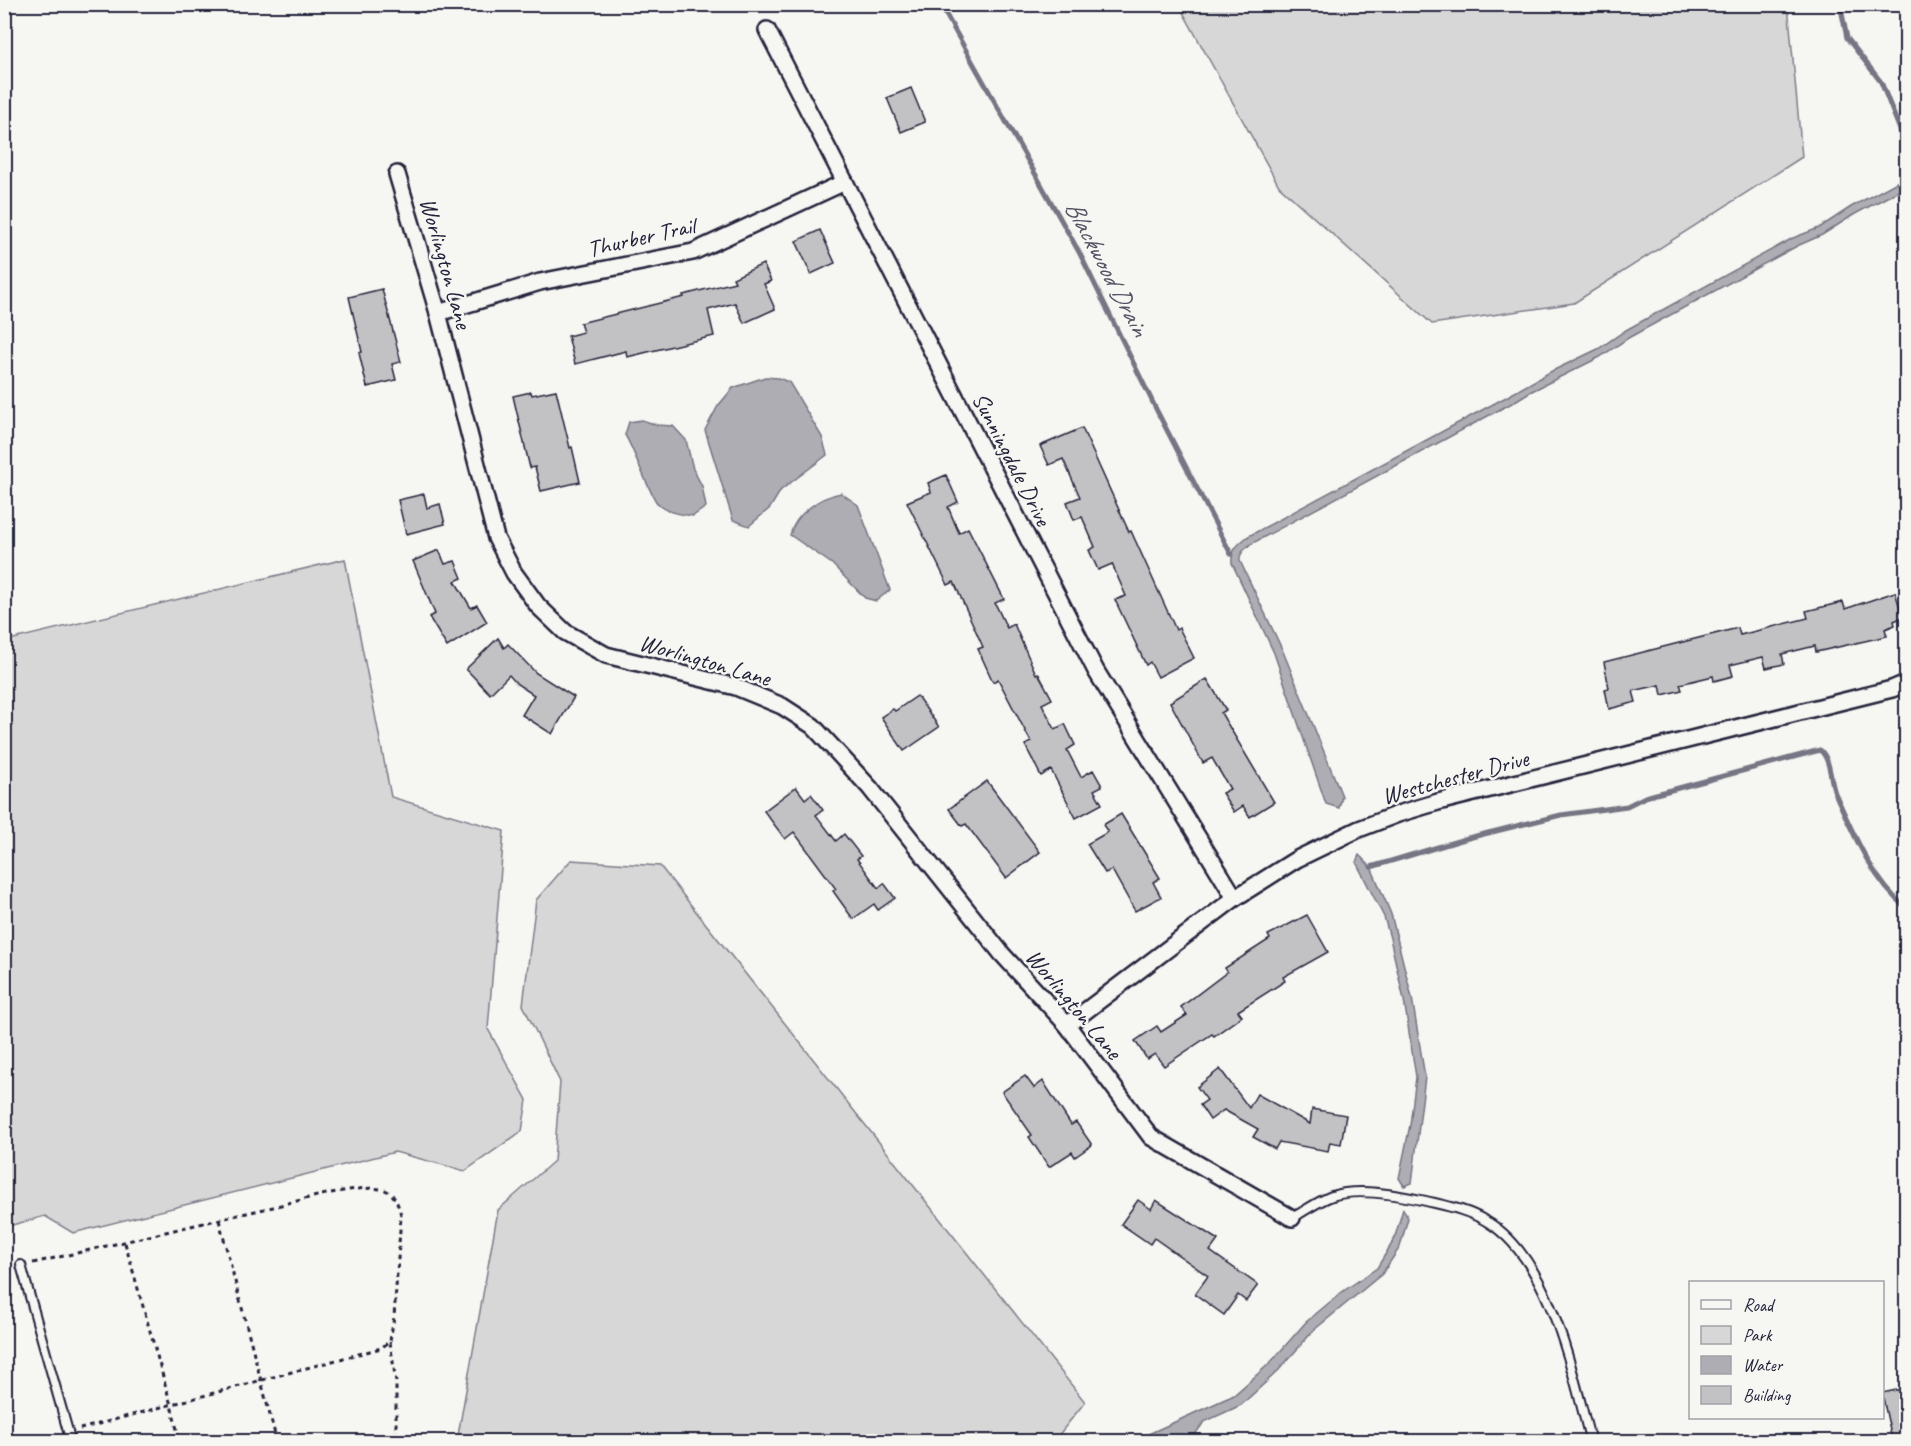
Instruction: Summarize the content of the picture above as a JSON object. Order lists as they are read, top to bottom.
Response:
{
  "streets": {
    "street": [
      "Thurber Trail",
      "Worlington Lane",
      "Sunningdale Drive",
      "Westchester Drive"
    ]
  },
  "crossings": [
    ["Thurber Trail", "Worlington Lane"],
    ["Thurber Trail", "Sunningdale Drive"],
    ["Worlington Lane", "Westchester Drive"],
    ["Sunningdale Drive", "Westchester Drive"]
  ],
  "water": ["Blackwood Drain"],
  "legend": [
    "Road",
    "Park",
    "Water",
    "Building"
  ]
}
